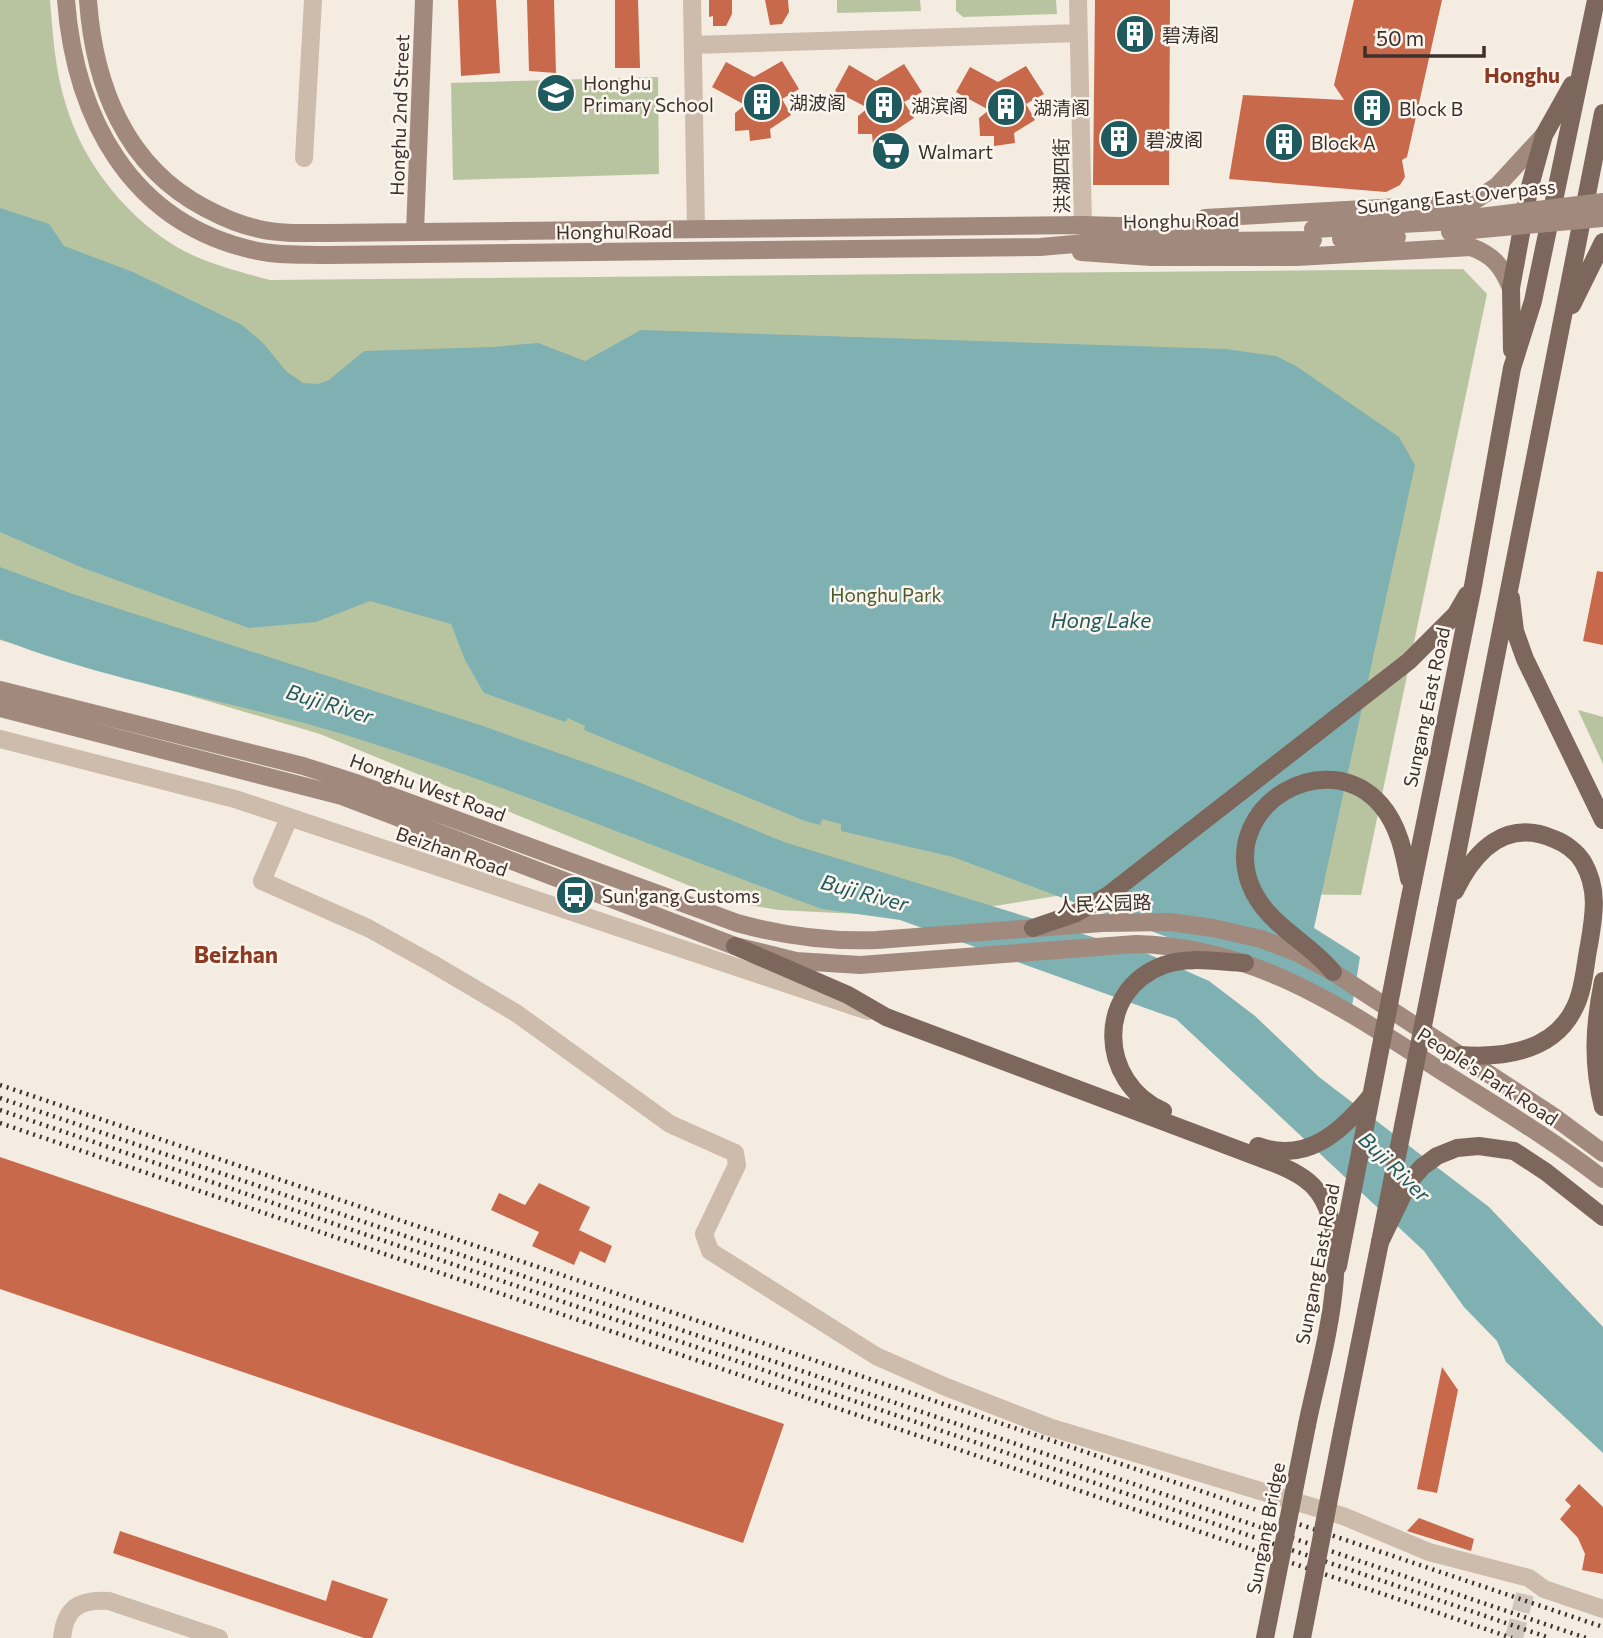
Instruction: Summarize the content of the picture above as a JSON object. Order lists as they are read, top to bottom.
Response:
{
  "streets": {
    "main road": ["Sungang East Road", "Sungang Bridge"],
    "street": [
      "Honghu 2nd Street",
      "洪湖四街",
      "Sungang East Overpass",
      "Honghu Road",
      "Honghu West Road",
      "Beizhan Road",
      "人民公园路",
      "People's Park Road"
    ]
  },
  "crossings": [
    ["Honghu 2nd Street", "Honghu Road"],
    ["洪湖四街", "Honghu Road"],
    ["Sungang East Overpass", "Honghu Road"],
    ["Sungang East Road", "Sungang Bridge"],
    ["Honghu West Road", "人民公园路"],
    ["Honghu West Road", "People's Park Road"],
    ["人民公园路", "People's Park Road"]
  ],
  "districts": ["Honghu", "Beizhan"],
  "water": ["Hong Lake", "Buji River"],
  "parks": ["Honghu Park"],
  "places": {
    "building": [
      "碧涛阁",
      "湖波阁",
      "湖滨阁",
      "湖清阁",
      "Block B",
      "碧波阁",
      "Block A"
    ],
    "school or university": ["Honghu Primary School"],
    "supermarket": ["Walmart"],
    "bus stop": ["Sun'gang Customs"]
  },
  "scale_bar": "50 m"
}
